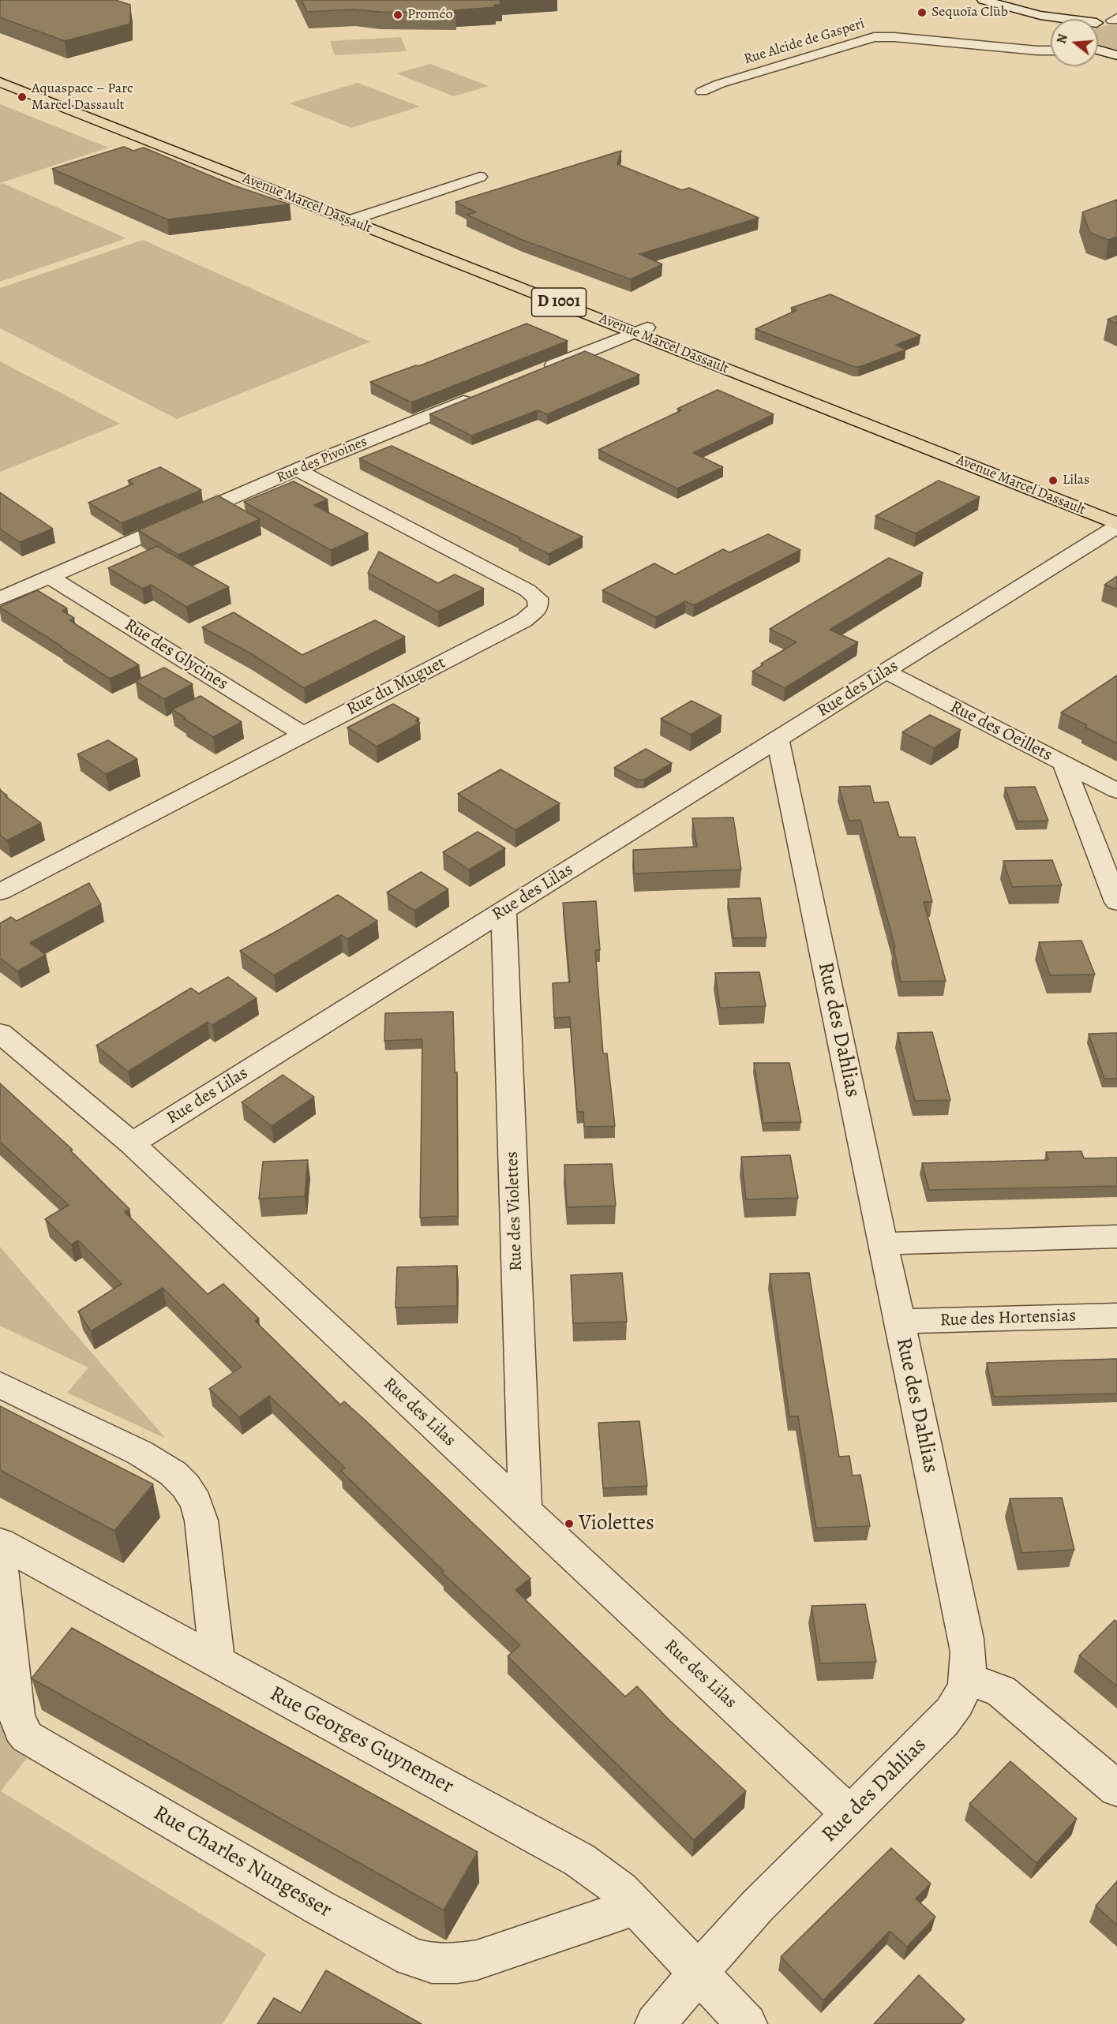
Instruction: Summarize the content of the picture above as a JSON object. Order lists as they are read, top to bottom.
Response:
{
  "streets": {
    "main road": ["Avenue Marcel Dassault", "D 1001"],
    "street": [
      "Rue Alcide de Gasperi",
      "Rue des Pivoines",
      "Rue des Glycines",
      "Rue du Muguet",
      "Rue des Lilas",
      "Rue des Oeillets",
      "Rue des Dahlias",
      "Rue des Violettes",
      "Rue des Hortensias",
      "Rue Georges Guynemer",
      "Rue Charles Nungesser"
    ]
  },
  "crossings": [
    ["Avenue Marcel Dassault", "Rue des Lilas"],
    ["Rue des Pivoines", "Rue des Glycines"],
    ["Rue des Pivoines", "Rue du Muguet"],
    ["Rue des Glycines", "Rue du Muguet"],
    ["Rue des Lilas", "Rue des Oeillets"],
    ["Rue des Lilas", "Rue des Dahlias"],
    ["Rue des Lilas", "Rue des Violettes"],
    ["Rue des Dahlias", "Rue des Hortensias"],
    ["Rue des Dahlias", "Rue Georges Guynemer"],
    ["Rue Georges Guynemer", "Rue Charles Nungesser"]
  ],
  "places": [
    "Sequoïa Club",
    "Proméo",
    "Aquaspace – Parc Marcel Dassault",
    "Lilas",
    "Violettes"
  ],
  "north": "left"
}
